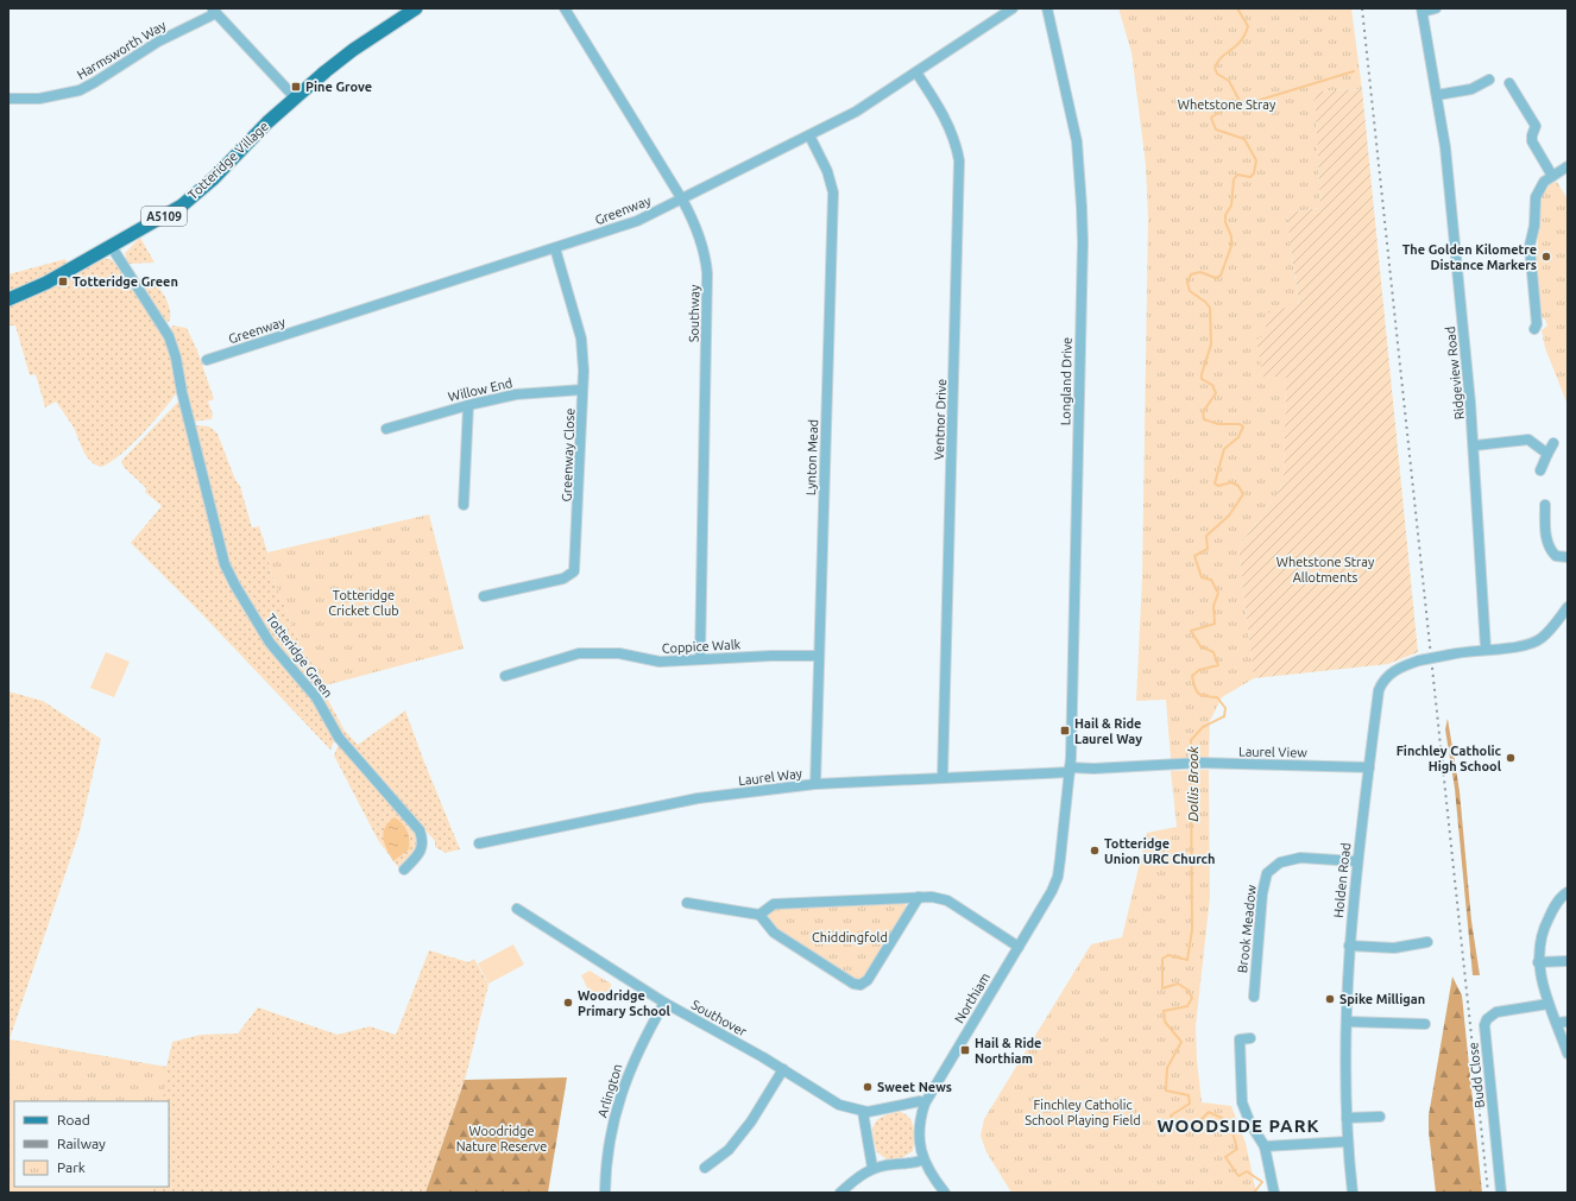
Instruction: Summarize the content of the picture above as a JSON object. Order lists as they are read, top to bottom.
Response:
{
  "streets": {
    "main road": ["Totteridge Village", "A5109"],
    "street": [
      "Harmsworth Way",
      "Greenway",
      "Southway",
      "Ridgeview Road",
      "Longland Drive",
      "Willow End",
      "Ventnor Drive",
      "Greenway Close",
      "Lynton Mead",
      "Coppice Walk",
      "Totteridge Green",
      "Laurel View",
      "Laurel Way",
      "Holden Road",
      "Brook Meadow",
      "Northiam",
      "Southover",
      "Budd Close",
      "Arlington"
    ]
  },
  "crossings": [
    ["Totteridge Village", "A5109"],
    ["Totteridge Village", "Totteridge Green"],
    ["Greenway", "Southway"],
    ["Greenway", "Ventnor Drive"],
    ["Greenway", "Greenway Close"],
    ["Greenway", "Lynton Mead"],
    ["Southway", "Coppice Walk"],
    ["Ridgeview Road", "Holden Road"],
    ["Longland Drive", "Laurel Way"],
    ["Longland Drive", "Northiam"],
    ["Willow End", "Greenway Close"],
    ["Ventnor Drive", "Laurel Way"],
    ["Lynton Mead", "Coppice Walk"],
    ["Lynton Mead", "Laurel Way"],
    ["Laurel View", "Laurel Way"],
    ["Laurel View", "Holden Road"],
    ["Laurel Way", "Northiam"],
    ["Holden Road", "Brook Meadow"],
    ["Northiam", "Southover"],
    ["Southover", "Arlington"]
  ],
  "districts": ["WOODSIDE PARK"],
  "water": ["Dollis Brook"],
  "parks": [
    "Whetstone Stray",
    "Whetstone Stray Allotments",
    "Totteridge Cricket Club",
    "Chiddingfold",
    "Finchley Catholic School Playing Field",
    "Woodridge Nature Reserve"
  ],
  "places": {
    "transit": [
      "Pine Grove",
      "Totteridge Green",
      "Hail & Ride Laurel Way",
      "Hail & Ride Northiam"
    ],
    "other": [
      "The Golden Kilometre Distance Markers",
      "Finchley Catholic High School",
      "Totteridge Union URC Church",
      "Spike Milligan",
      "Woodridge Primary School",
      "Sweet News"
    ]
  },
  "legend": ["Road", "Railway", "Park"]
}
